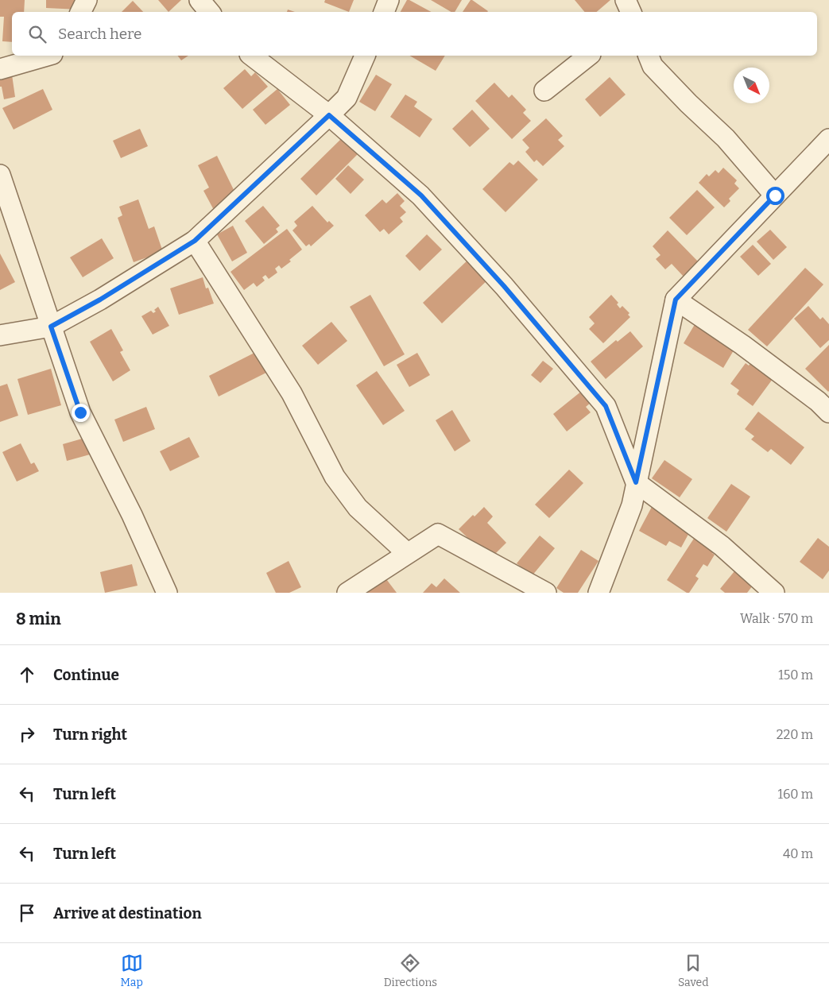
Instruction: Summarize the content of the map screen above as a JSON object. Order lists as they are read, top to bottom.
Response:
{
  "north": "bottom right",
  "page": {
    "search": "Search here",
    "heading": ["8 min", "Walk · 570 m"],
    "list": [
      ["Continue", "150 m"],
      ["Turn right", "220 m"],
      ["Turn left", "160 m"],
      ["Turn left", "40 m"],
      "Arrive at destination"
    ],
    "nav": ["Map", "Directions", "Saved"]
  }
}
